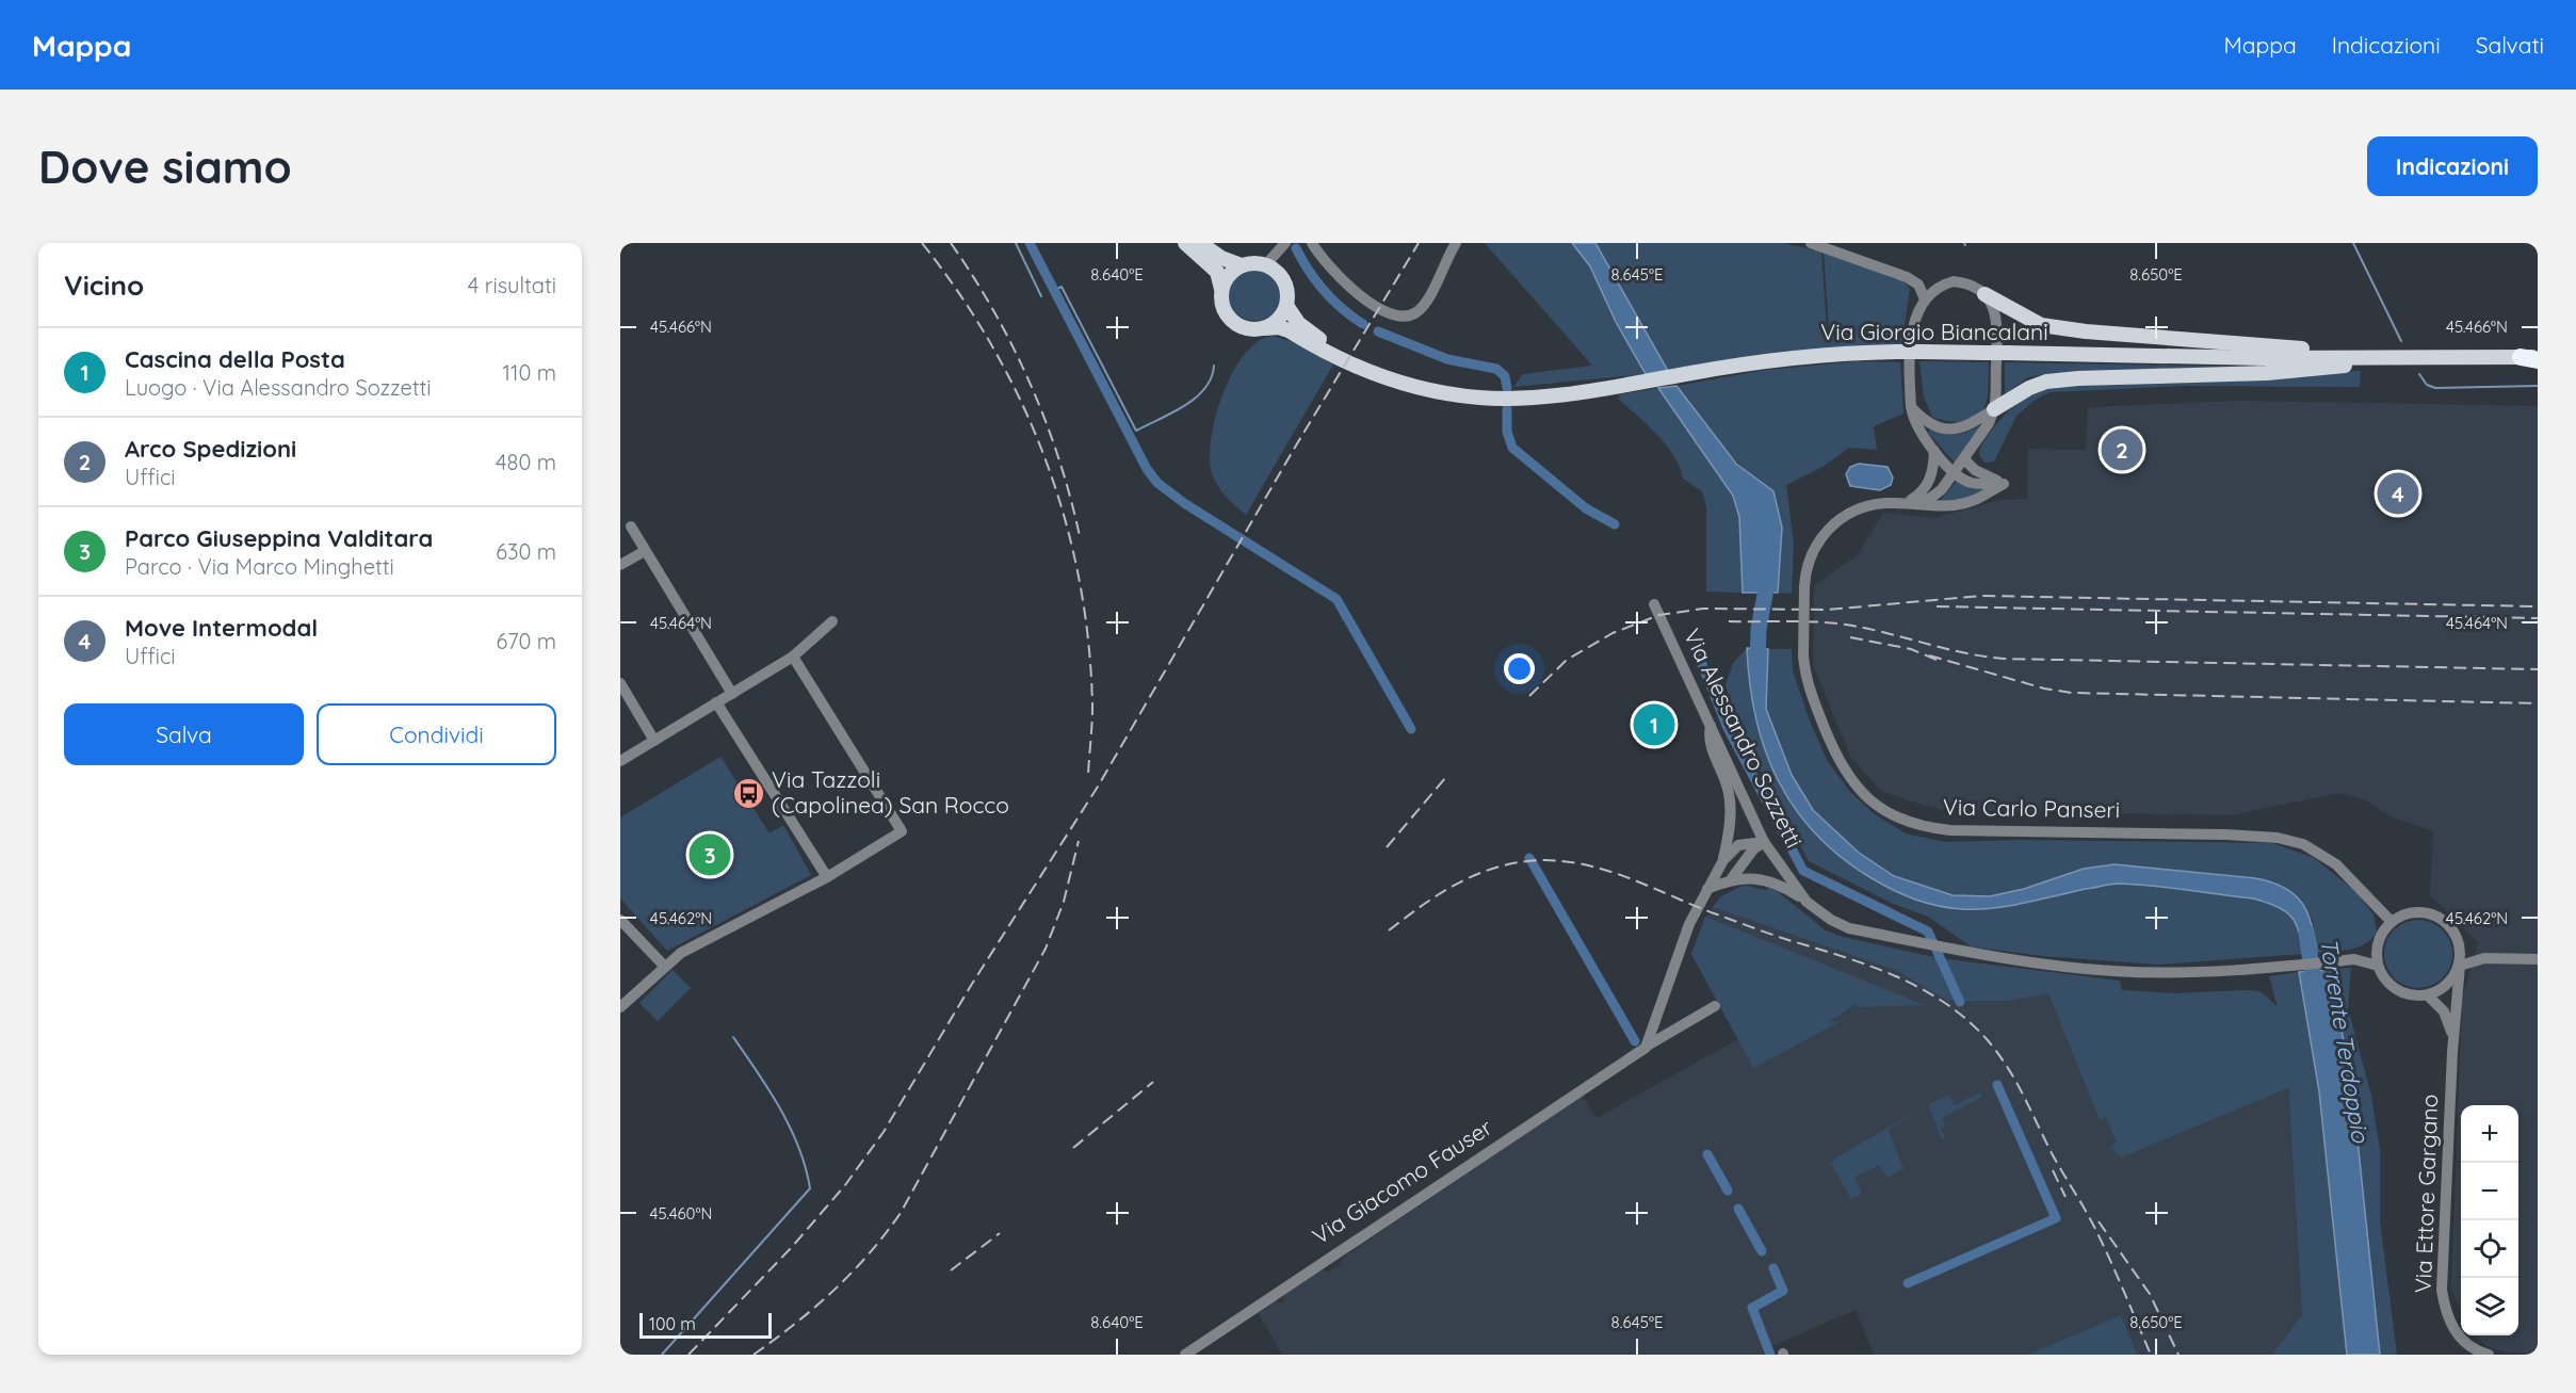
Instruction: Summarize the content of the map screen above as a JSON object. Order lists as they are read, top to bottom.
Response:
{
  "streets": {
    "main road": ["Via Giorgio Biancalani"],
    "street": [
      "Via Alessandro Sozzetti",
      "Via Carlo Panseri",
      "Via Giacomo Fauser",
      "Via Ettore Gargano"
    ]
  },
  "crossings": [
    ["Via Alessandro Sozzetti", "Via Carlo Panseri"],
    ["Via Alessandro Sozzetti", "Via Ettore Gargano"],
    ["Via Carlo Panseri", "Via Ettore Gargano"]
  ],
  "water": ["Torrente Terdoppio"],
  "places": {
    "bus stop": ["Via Tazzoli (Capolinea) San Rocco"]
  },
  "scale_bar": "100 m",
  "page": {
    "header": "Mappa",
    "nav": ["Mappa", "Indicazioni", "Salvati"],
    "buttons": [
      "Indicazioni",
      ["Salva", "Condividi"]
    ],
    "title": "Dove siamo",
    "heading": ["Vicino", "4 risultati"],
    "list": [
      {
        "mark": "1",
        "name": "Cascina della Posta",
        "note": "Luogo · Via Alessandro Sozzetti",
        "value": "110 m"
      },
      {
        "mark": "2",
        "name": "Arco Spedizioni",
        "note": "Uffici",
        "value": "480 m"
      },
      {
        "mark": "3",
        "name": "Parco Giuseppina Valditara",
        "note": "Parco · Via Marco Minghetti",
        "value": "630 m"
      },
      {
        "mark": "4",
        "name": "Move Intermodal",
        "note": "Uffici",
        "value": "670 m"
      }
    ],
    "pins": [
      "2",
      "4",
      "1",
      "3"
    ],
    "map_buttons": ["+", "−"],
    "scale": "100 m"
  },
  "coordinates": [
    "8.640°E",
    "8.645°E",
    "8.650°E",
    "45.466°N",
    "45.464°N",
    "45.462°N",
    "45.460°N"
  ]
}
